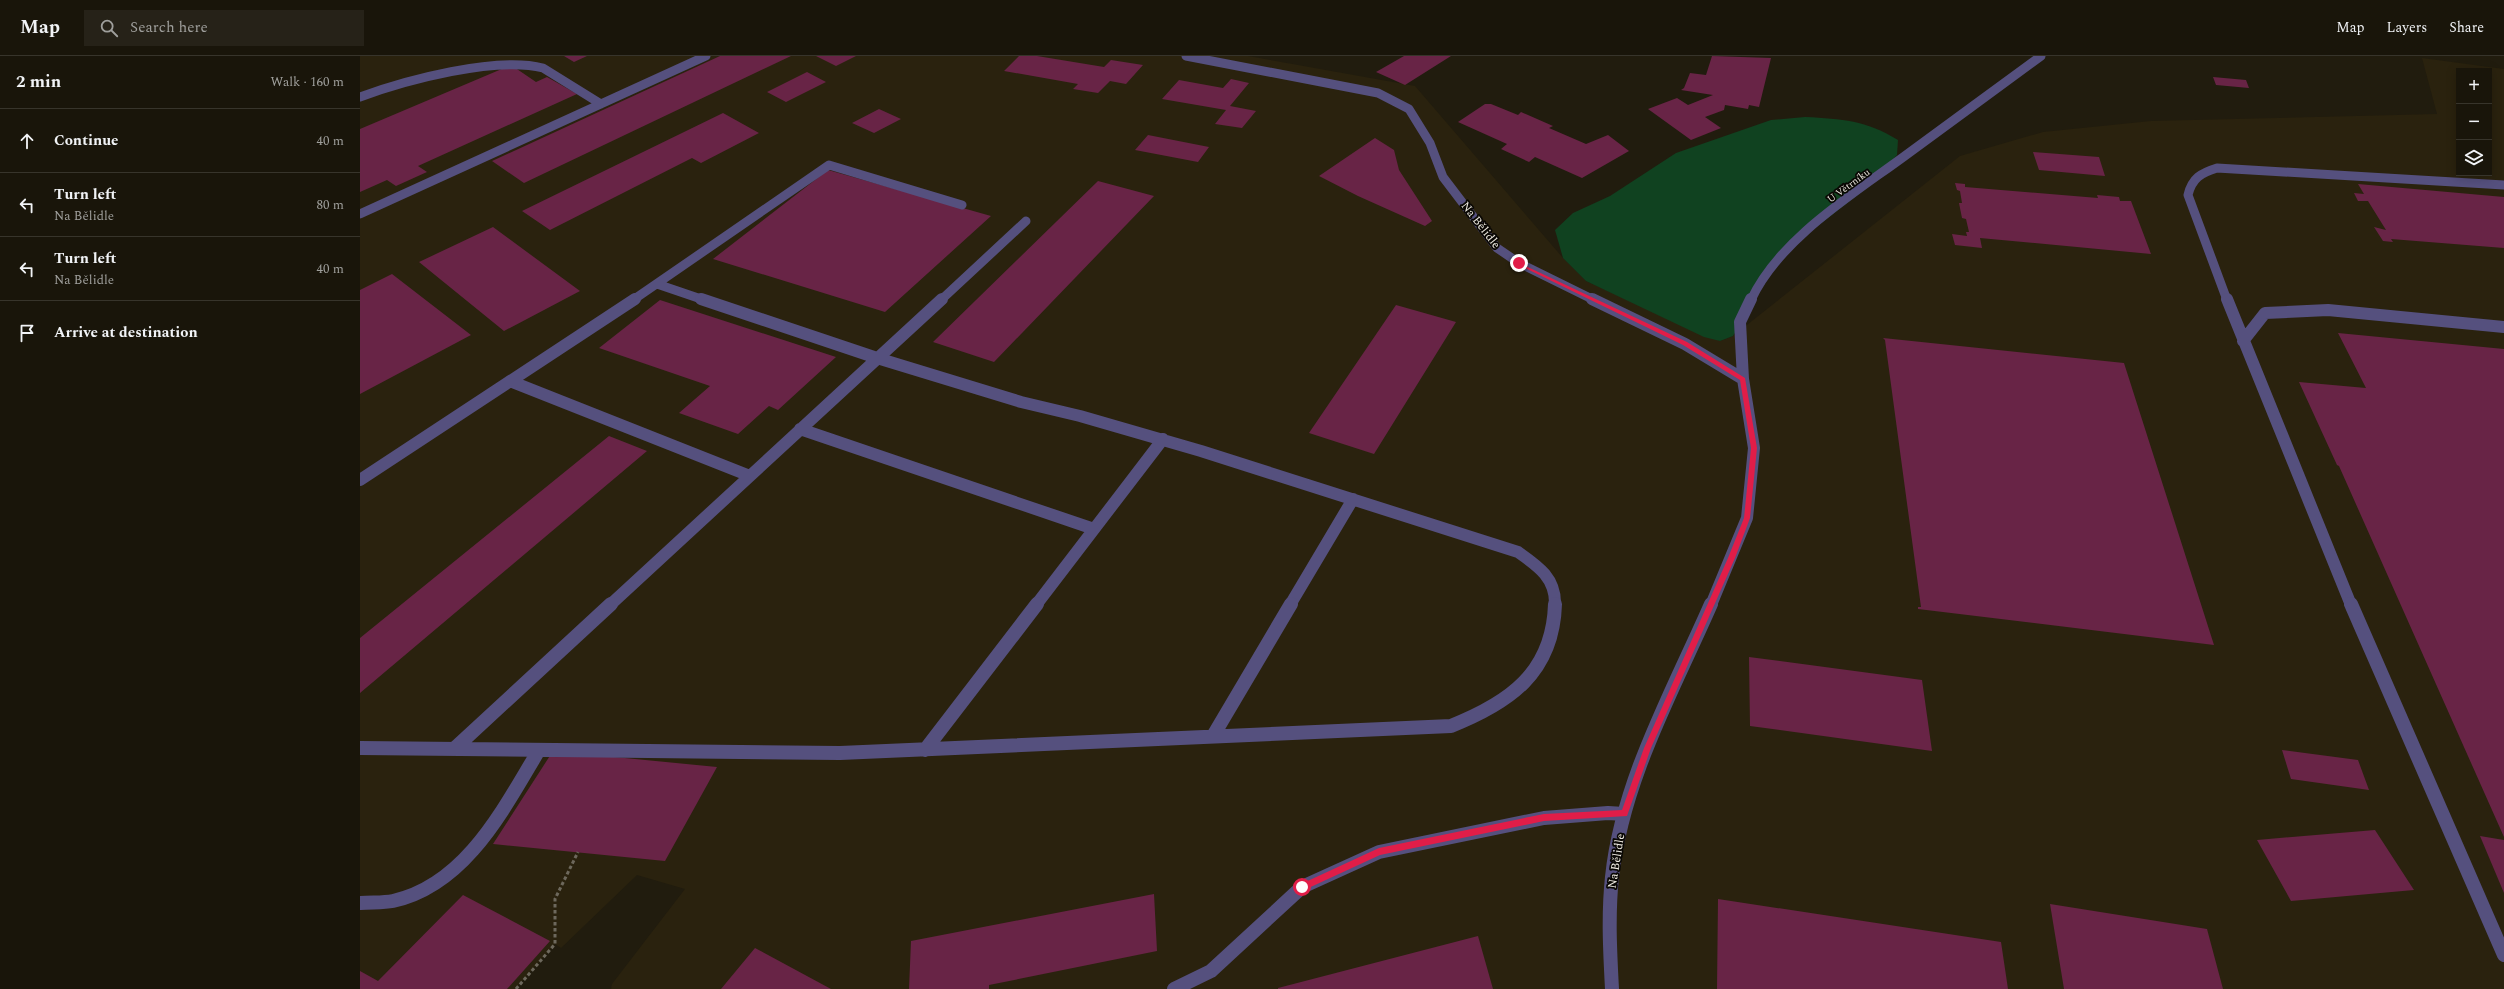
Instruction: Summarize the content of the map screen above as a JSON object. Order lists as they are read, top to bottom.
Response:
{
  "streets": {
    "street": ["U Větrníku", "Na Bělidle"]
  },
  "crossings": [
    ["U Větrníku", "Na Bělidle"]
  ],
  "page": {
    "header": "Map",
    "search": "Search here",
    "nav": ["Map", "Layers", "Share"],
    "heading": ["2 min", "Walk · 160 m"],
    "map_buttons": ["+", "−"],
    "list": [
      ["Continue", "40 m"],
      ["Turn left", "Na Bělidle", "80 m"],
      ["Turn left", "Na Bělidle", "40 m"],
      "Arrive at destination"
    ]
  }
}
